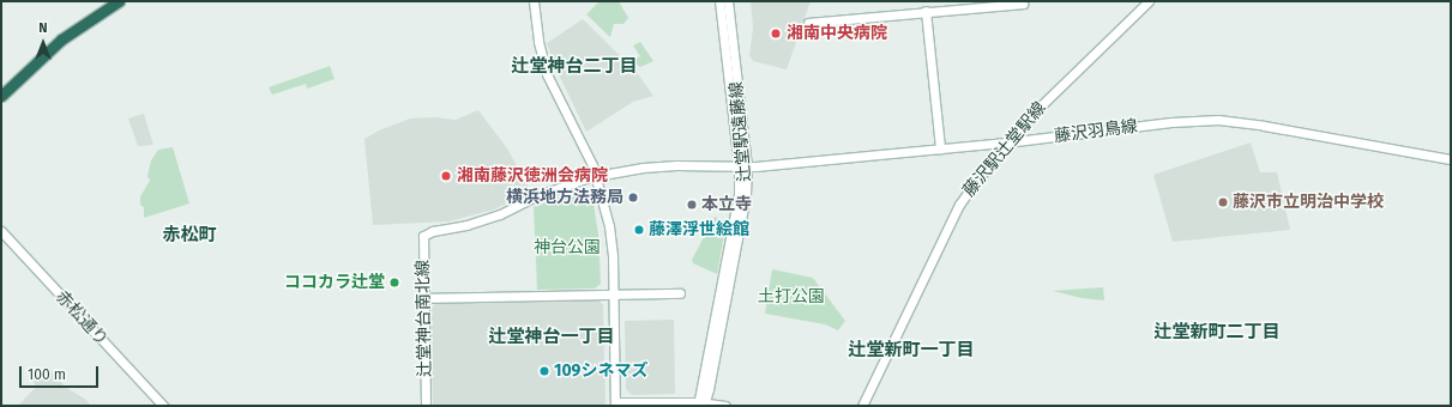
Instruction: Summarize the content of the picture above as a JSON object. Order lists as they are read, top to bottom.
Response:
{
  "streets": {
    "street": [
      "辻堂駅遠藤線",
      "藤沢羽鳥線",
      "藤沢駅辻堂駅線",
      "赤松通り",
      "辻堂神台南北線"
    ]
  },
  "crossings": [
    ["辻堂駅遠藤線", "藤沢羽鳥線"],
    ["藤沢羽鳥線", "藤沢駅辻堂駅線"],
    ["藤沢羽鳥線", "辻堂神台南北線"]
  ],
  "districts": [
    "辻堂神台二丁目",
    "赤松町",
    "辻堂新町二丁目",
    "辻堂神台一丁目",
    "辻堂新町一丁目"
  ],
  "parks": ["神台公園", "土打公園"],
  "places": [
    "湘南中央病院",
    "湘南藤沢徳洲会病院",
    "横浜地方法務局",
    "藤沢市立明治中学校",
    "本立寺",
    "藤澤浮世絵館",
    "ココカラ辻堂",
    "109シネマズ"
  ],
  "scale_bar": "100 m",
  "north": "top"
}
